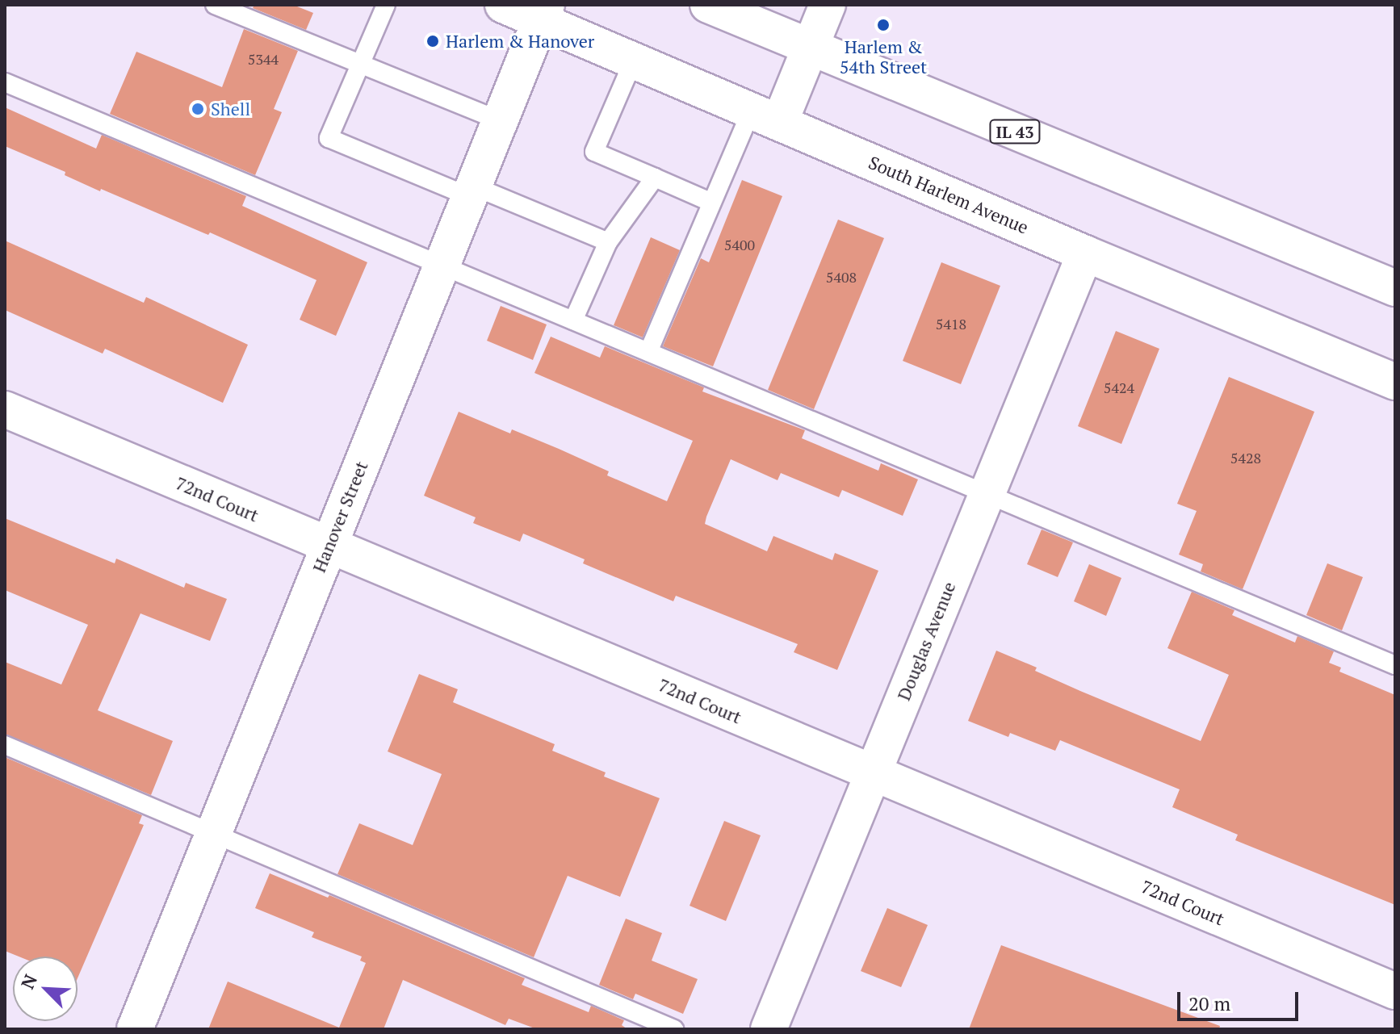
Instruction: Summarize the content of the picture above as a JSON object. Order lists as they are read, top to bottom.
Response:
{
  "streets": {
    "street": [
      "IL 43",
      "South Harlem Avenue",
      "72nd Court",
      "Hanover Street",
      "Douglas Avenue"
    ]
  },
  "crossings": [
    ["South Harlem Avenue", "Hanover Street"],
    ["South Harlem Avenue", "Douglas Avenue"],
    ["72nd Court", "Hanover Street"],
    ["72nd Court", "Douglas Avenue"]
  ],
  "places": ["Harlem & 54th Street", "Harlem & Hanover", "Shell"],
  "house_numbers": [
    "5344",
    "5400",
    "5408",
    "5418",
    "5424",
    "5428"
  ],
  "scale_bar": "20 m",
  "north": "top left"
}
